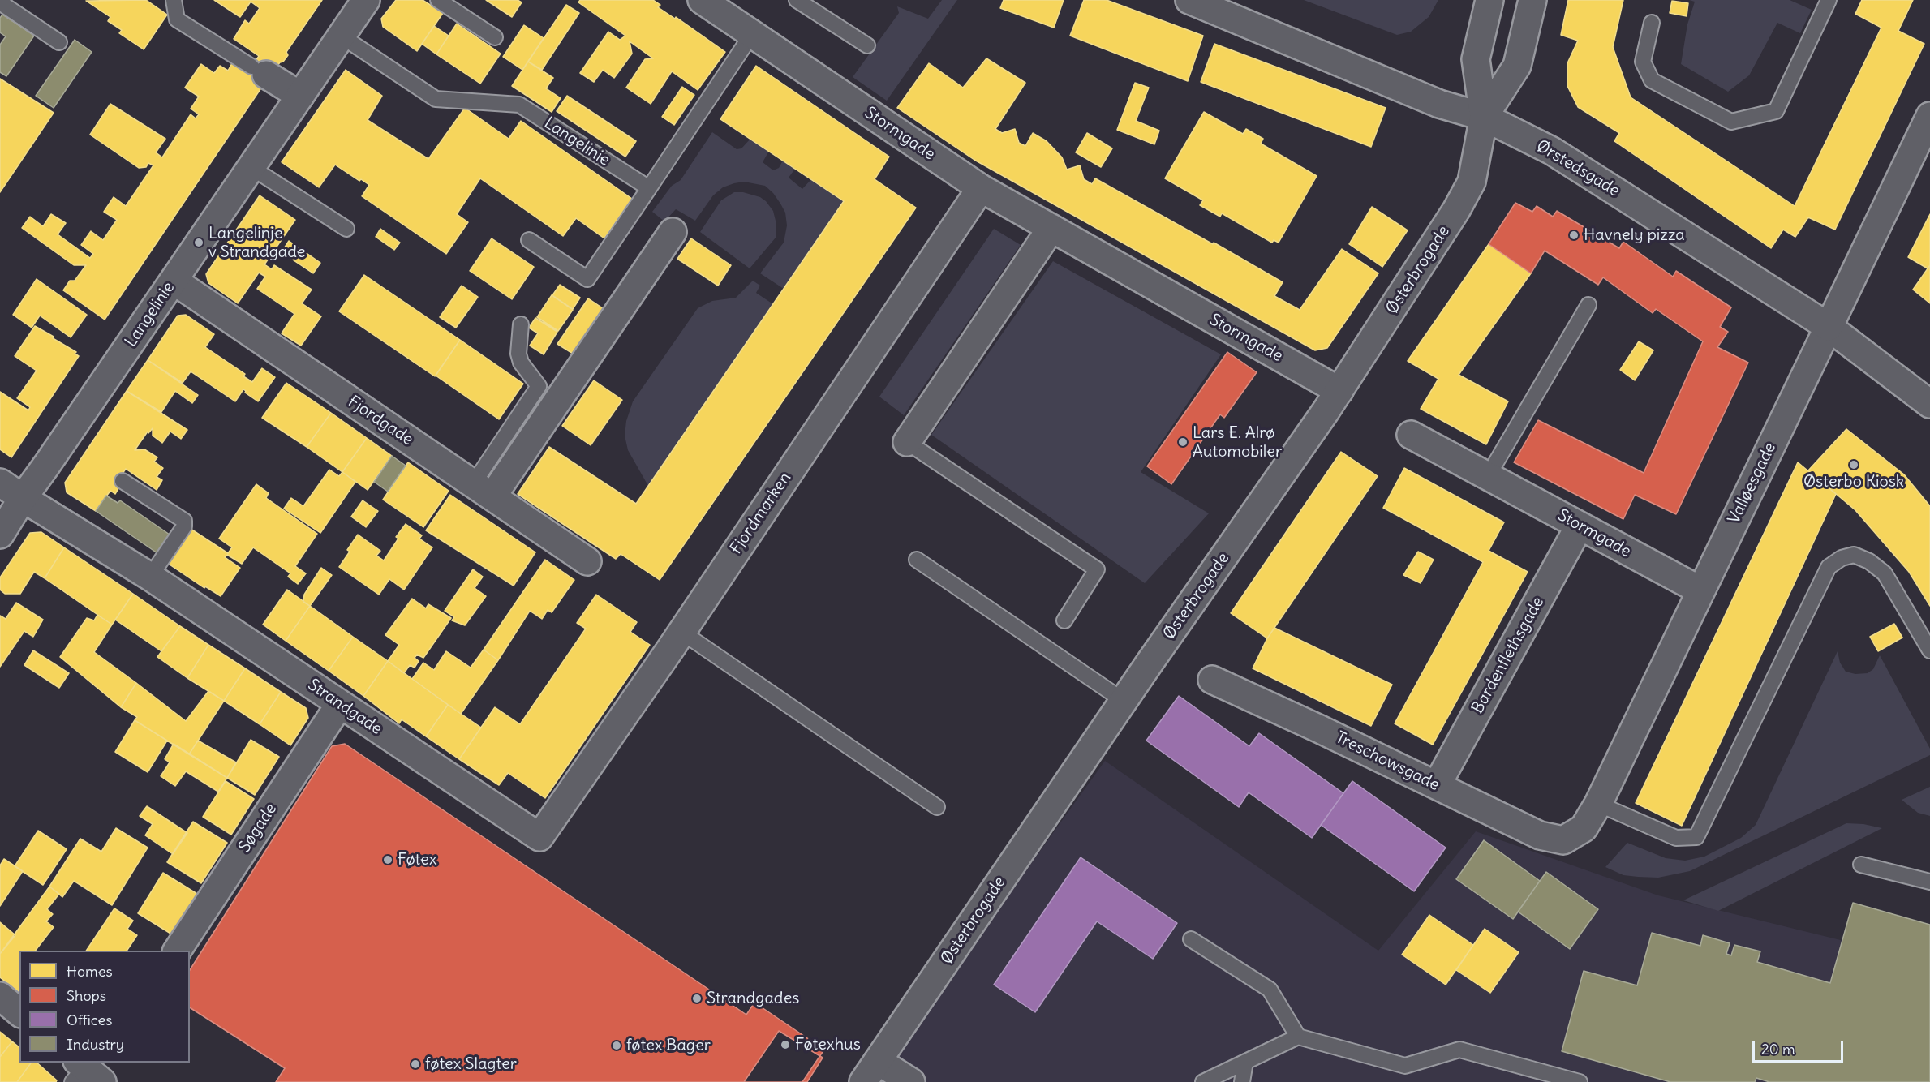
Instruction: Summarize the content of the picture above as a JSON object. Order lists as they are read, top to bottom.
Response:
{
  "streets": {
    "street": [
      "Stormgade",
      "Langelinie",
      "Ørstedsgade",
      "Østerbrogade",
      "Fjordgade",
      "Valløesgade",
      "Fjordmarken",
      "Bardenflethsgade",
      "Strandgade",
      "Treschowsgade",
      "Søgade"
    ]
  },
  "crossings": [
    ["Stormgade", "Østerbrogade"],
    ["Stormgade", "Valløesgade"],
    ["Stormgade", "Fjordmarken"],
    ["Stormgade", "Bardenflethsgade"],
    ["Langelinie", "Fjordgade"],
    ["Langelinie", "Strandgade"],
    ["Ørstedsgade", "Østerbrogade"],
    ["Ørstedsgade", "Valløesgade"],
    ["Valløesgade", "Treschowsgade"],
    ["Fjordmarken", "Strandgade"],
    ["Bardenflethsgade", "Treschowsgade"],
    ["Strandgade", "Søgade"]
  ],
  "places": [
    "Havnely pizza",
    "Langelinje v Strandgade",
    "Lars E. Alrø Automobiler",
    "Østerbo Kiosk",
    "Føtex",
    "Strandgades",
    "Føtexhus",
    "føtex Bager",
    "føtex Slagter"
  ],
  "legend": [
    "Homes",
    "Shops",
    "Offices",
    "Industry"
  ],
  "scale_bar": "20 m"
}
